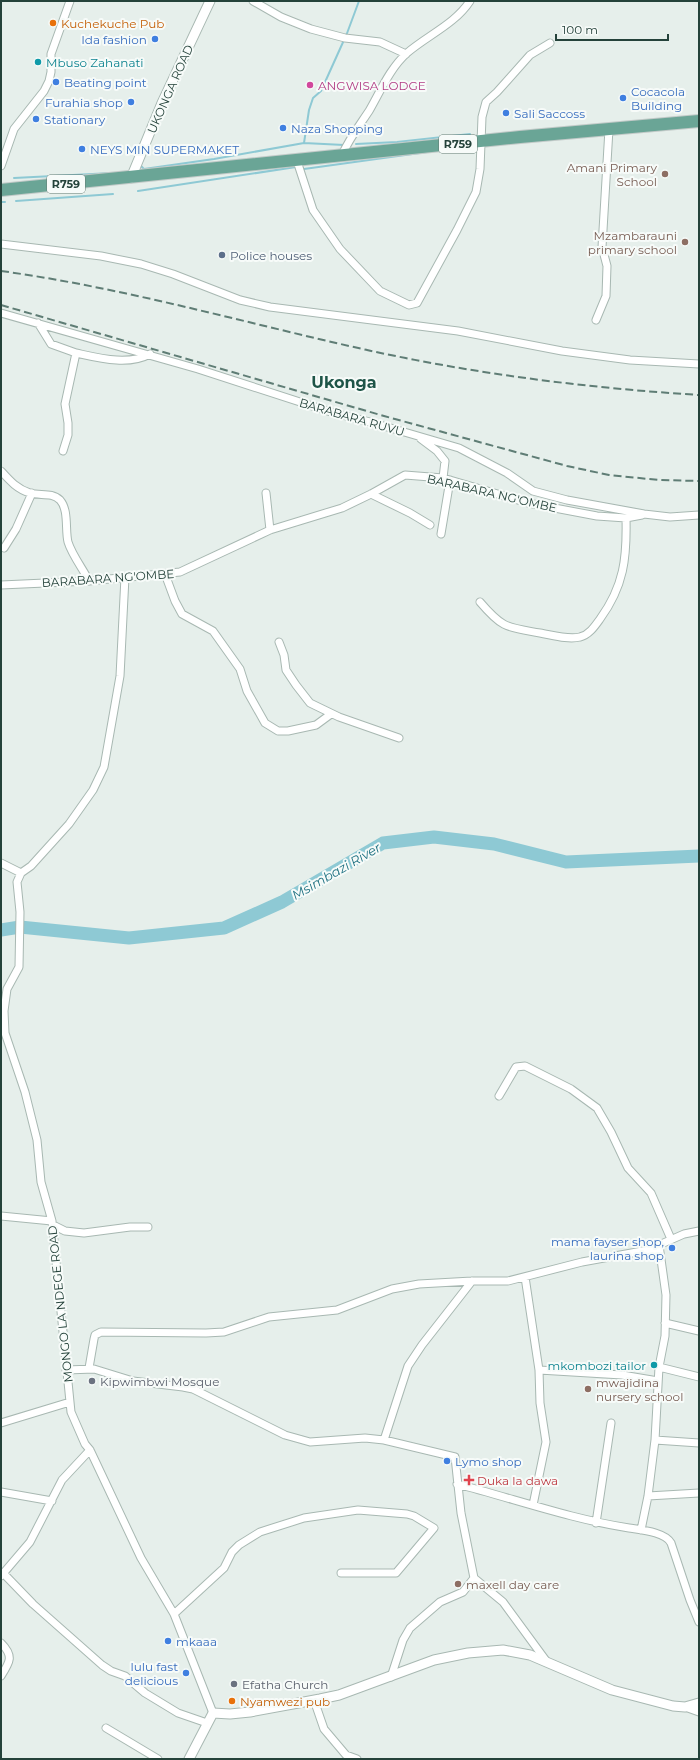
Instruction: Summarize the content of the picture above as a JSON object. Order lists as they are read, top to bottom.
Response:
{
  "streets": {
    "main road": ["R759"],
    "street": [
      "UKONGA ROAD",
      "BARABARA RUVU",
      "BARABARA NG'OMBE",
      "MONGO LA NDEGE ROAD"
    ]
  },
  "crossings": [
    ["UKONGA ROAD", "R759"],
    ["BARABARA RUVU", "BARABARA NG'OMBE"]
  ],
  "districts": ["Ukonga"],
  "water": ["Msimbazi River"],
  "places": {
    "other": [
      "Kuchekuche Pub",
      "Ida fashion",
      "Mbuso Zahanati",
      "Beating point",
      "ANGWISA LODGE",
      "Cocacola Building",
      "Furahia shop",
      "Sali Saccoss",
      "Stationary",
      "Naza Shopping",
      "NEYS MIN SUPERMAKET",
      "Amani Primary School",
      "Mzambarauni primary school",
      "Police houses",
      "mama fayser shop, laurina shop",
      "mkombozi tailor",
      "Kipwimbwi Mosque",
      "mwajidina nursery school",
      "Lymo shop",
      "maxell day care",
      "mkaaa",
      "lulu fast delicious",
      "Efatha Church",
      "Nyamwezi pub"
    ],
    "health": ["Duka la dawa"]
  },
  "scale_bar": "100 m"
}
